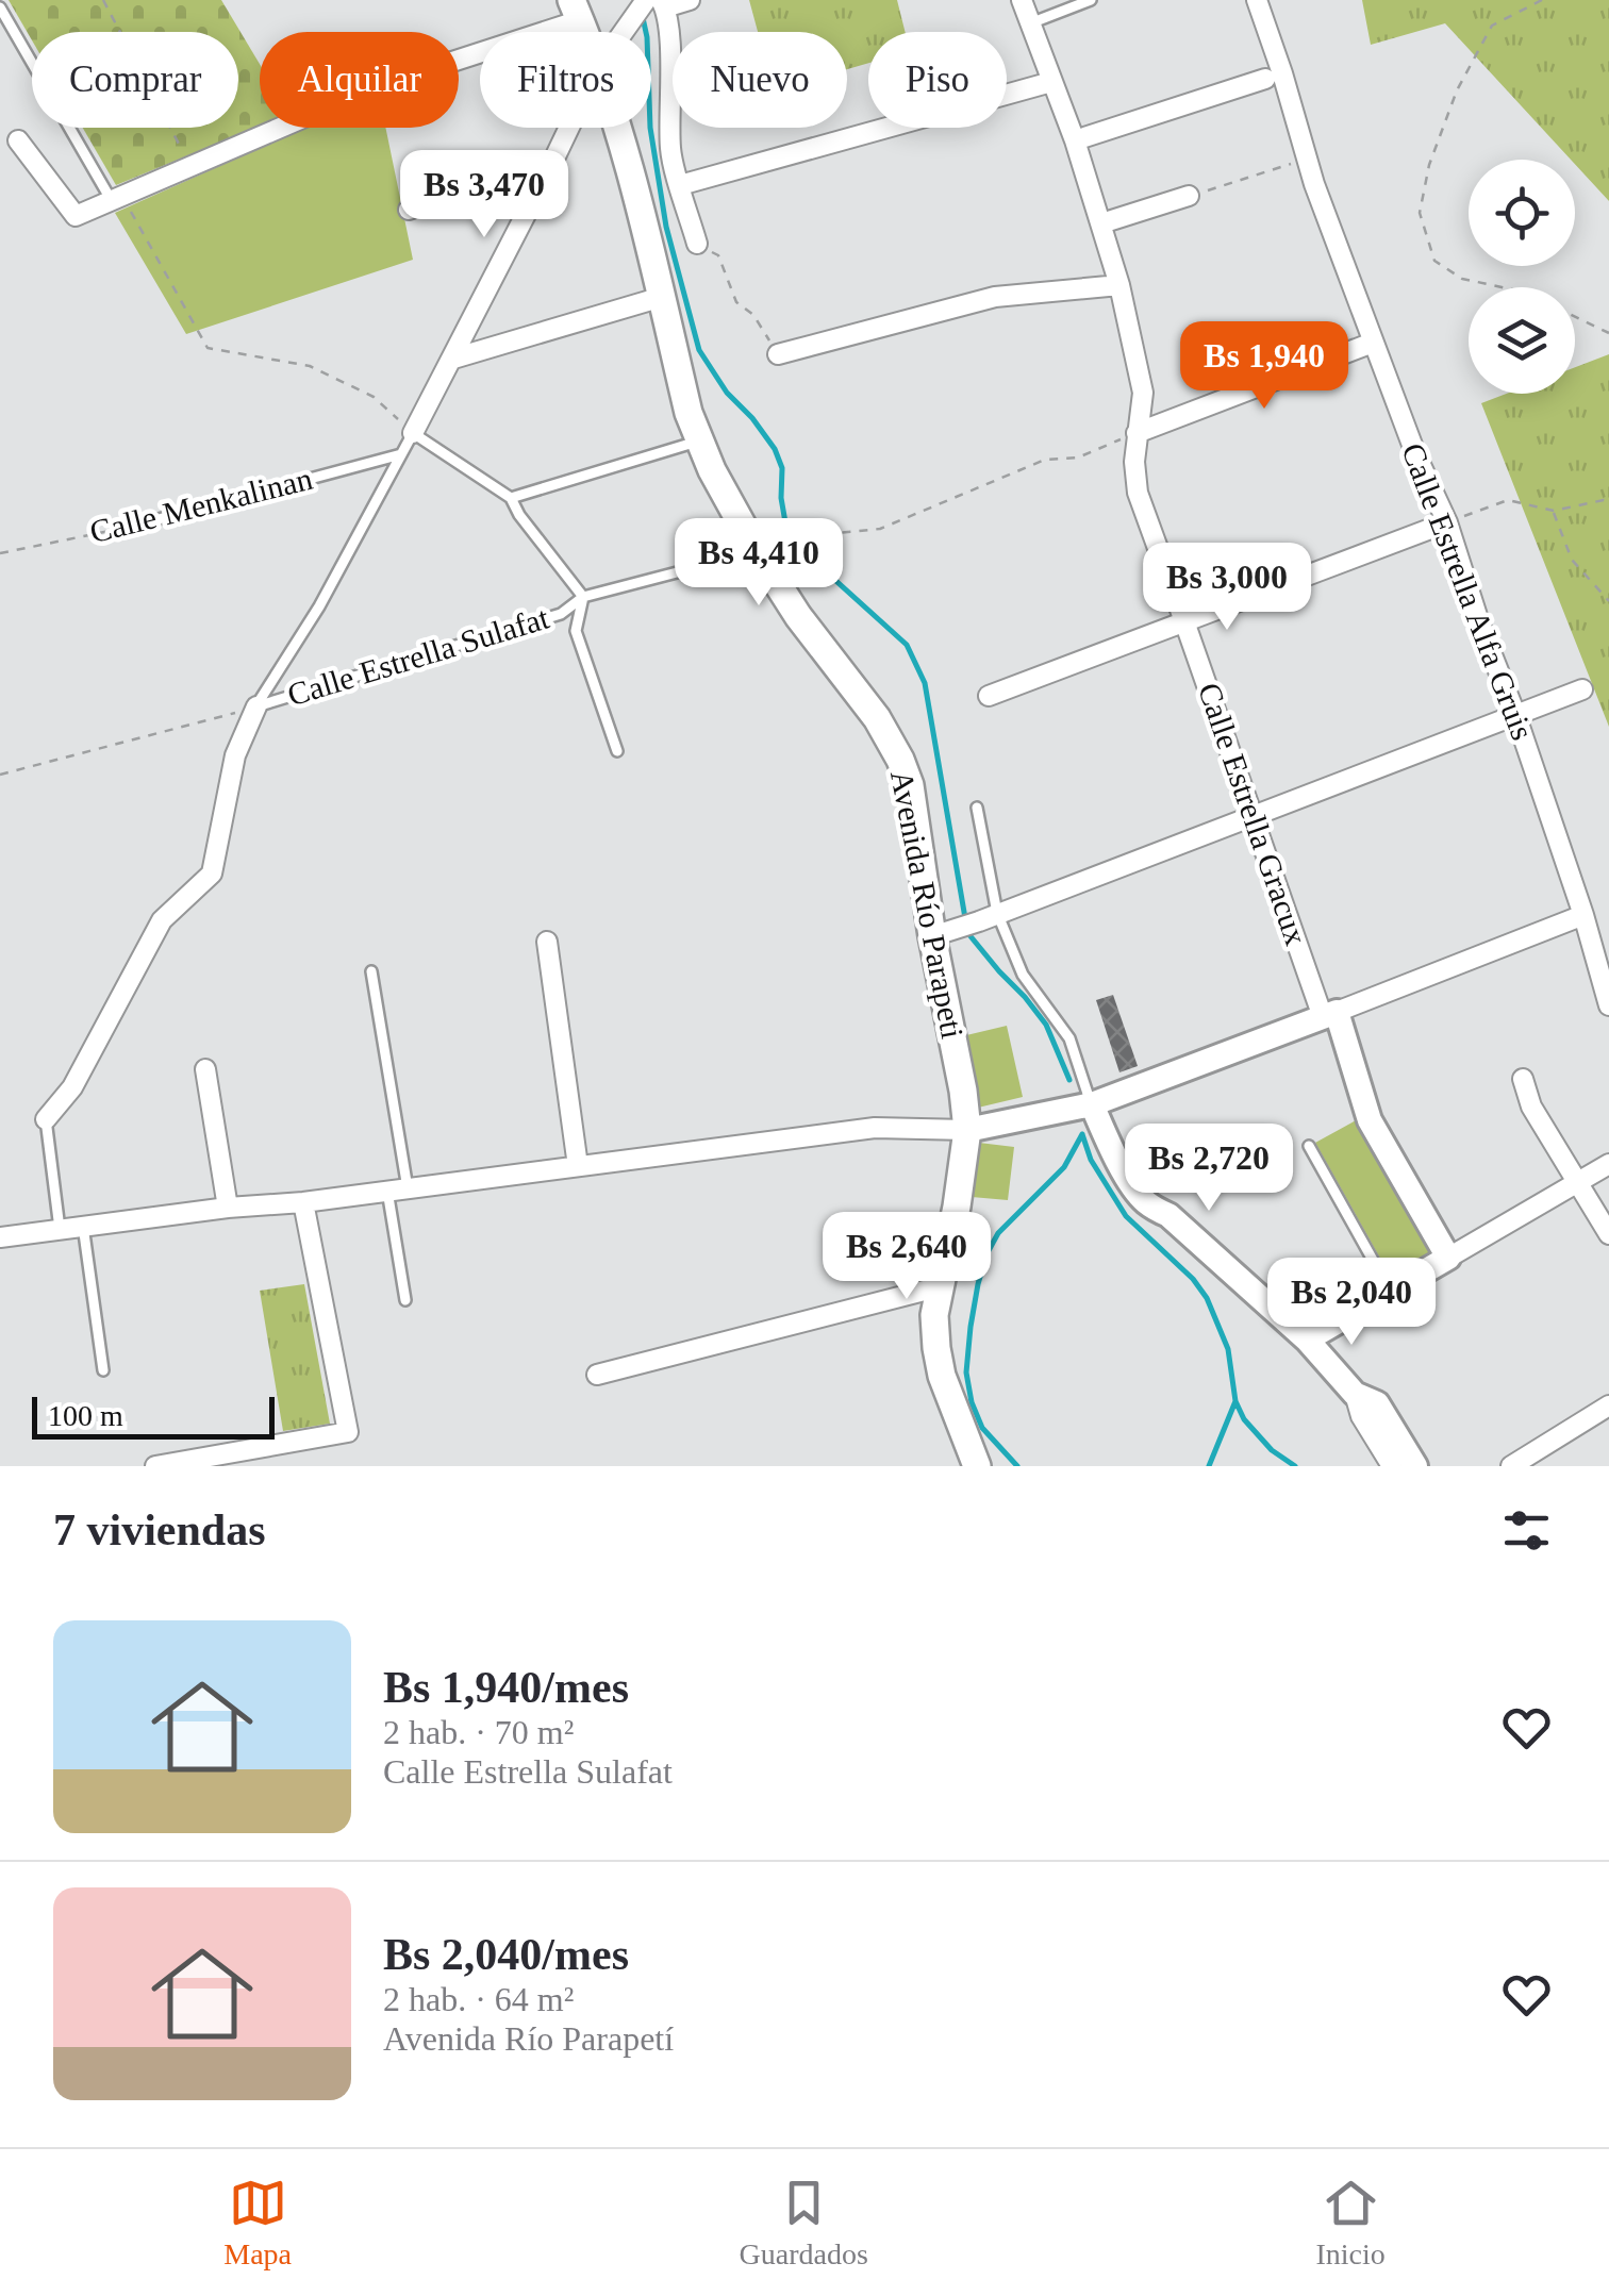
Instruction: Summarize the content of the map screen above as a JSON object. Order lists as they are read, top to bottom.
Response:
{
  "streets": {
    "main road": ["Avenida Río Parapeti"],
    "street": ["Calle Estrella Alfa Gruis", "Calle Estrella Gracux"],
    "lane": ["Calle Menkalinan", "Calle Estrella Sulafat"]
  },
  "crossings": [
    ["Calle Estrella Sulafat", "Avenida Río Parapeti"]
  ],
  "scale_bar": "100 m",
  "page": {
    "chip": [
      "Comprar",
      "Alquilar",
      "Filtros",
      "Nuevo",
      "Piso"
    ],
    "price": [
      "Bs 3,470",
      "Bs 1,940",
      "Bs 4,410",
      "Bs 3,000",
      "Bs 2,720",
      "Bs 2,640",
      "Bs 2,040"
    ],
    "scale": "100 m",
    "heading": "7 viviendas",
    "list": [
      {
        "name": "Bs 1,940/mes",
        "note": "2 hab. · 70 m² · Calle Estrella Sulafat"
      },
      {
        "name": "Bs 2,040/mes",
        "note": "2 hab. · 64 m² · Avenida Río Parapetí"
      }
    ],
    "tabs": ["Mapa", "Guardados", "Inicio"]
  }
}
